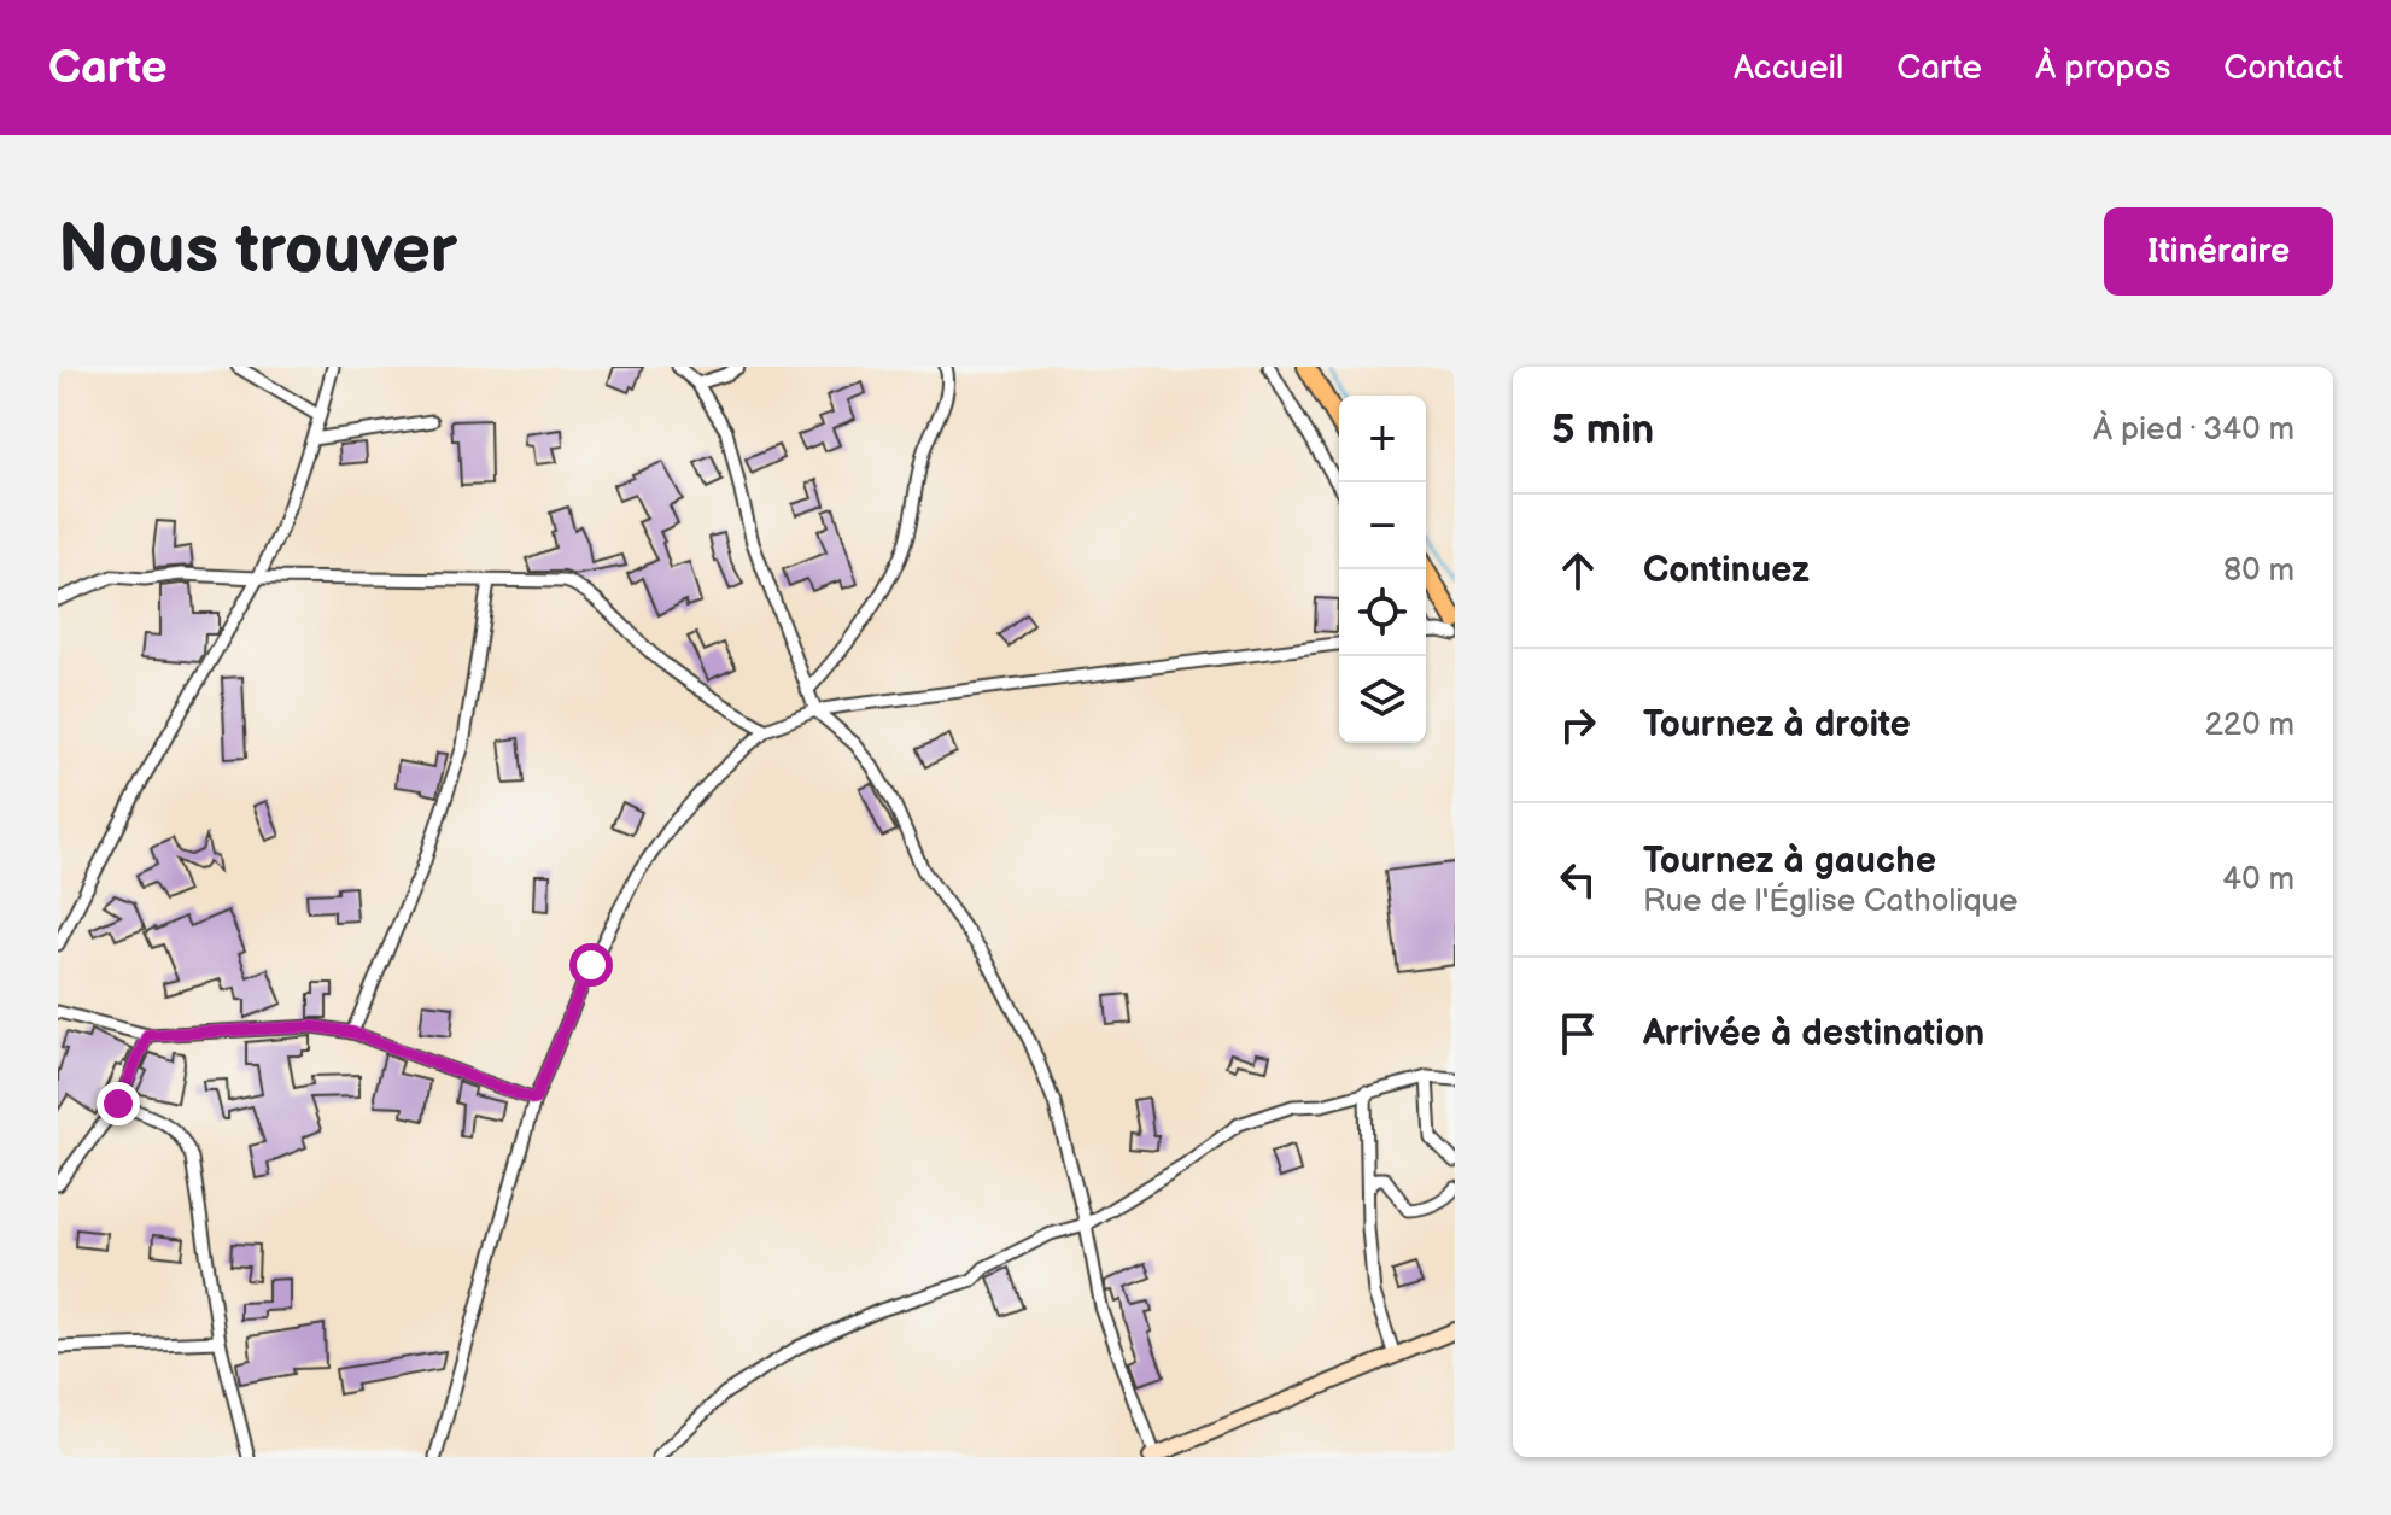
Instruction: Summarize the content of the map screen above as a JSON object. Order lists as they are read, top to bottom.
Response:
{
  "page": {
    "header": "Carte",
    "nav": [
      "Accueil",
      "Carte",
      "À propos",
      "Contact"
    ],
    "buttons": "Itinéraire",
    "title": "Nous trouver",
    "heading": ["5 min", "À pied · 340 m"],
    "map_buttons": ["+", "−"],
    "list": [
      ["Continuez", "80 m"],
      ["Tournez à droite", "220 m"],
      ["Tournez à gauche", "Rue de l'Église Catholique", "40 m"],
      "Arrivée à destination"
    ]
  }
}
